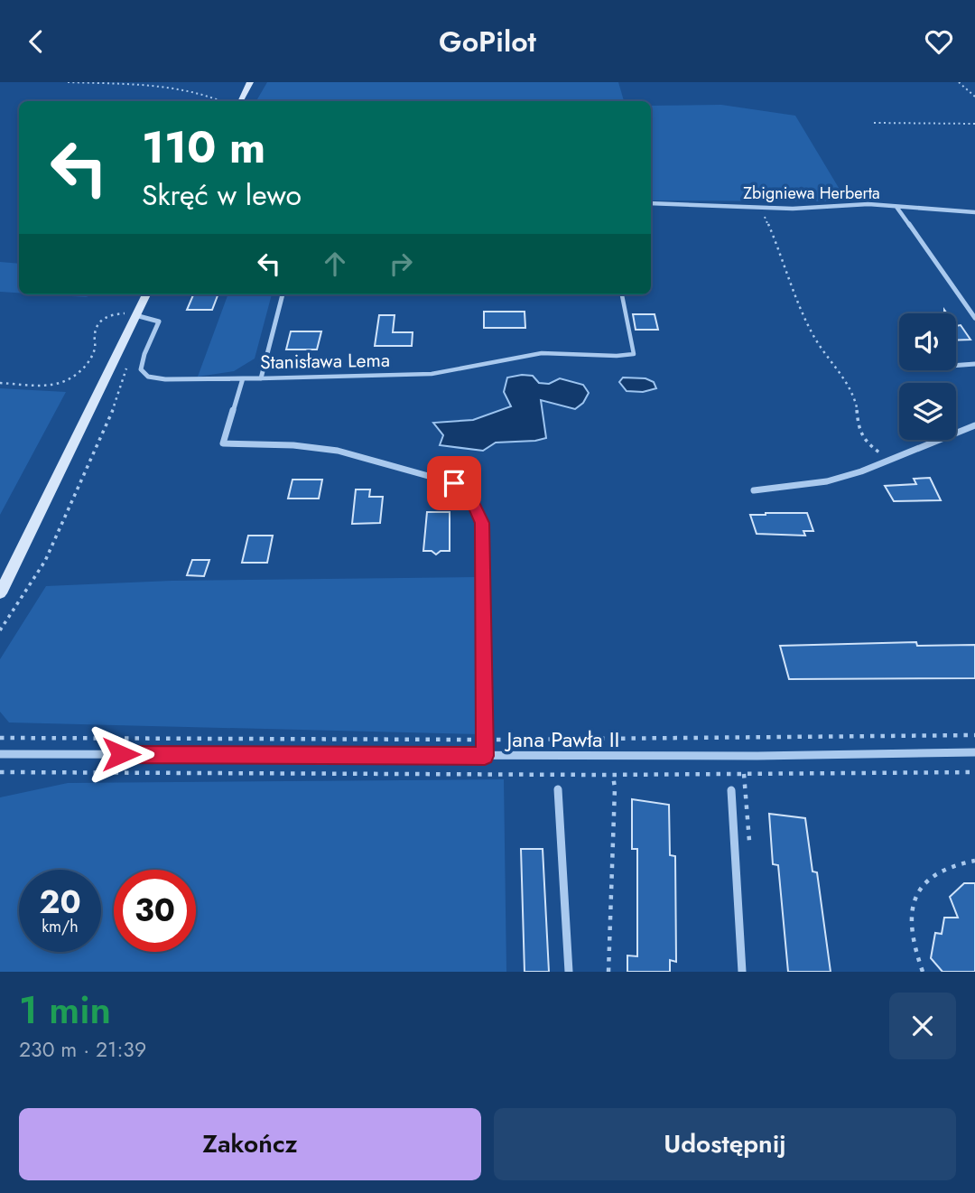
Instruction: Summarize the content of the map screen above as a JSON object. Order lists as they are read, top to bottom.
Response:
{
  "streets": {
    "street": ["Zbigniewa Herberta", "Stanisława Lema", "Jana Pawła II"]
  },
  "crossings": [
    ["Stanisława Lema", "Jana Pawła II"]
  ],
  "page": {
    "header": "GoPilot",
    "turn": ["110 m", "Skręć w lewo"],
    "speed": "20 km/h",
    "limit": "30",
    "heading": ["1 min", "230 m · 21:39"],
    "buttons": ["Zakończ", "Udostępnij"]
  }
}
